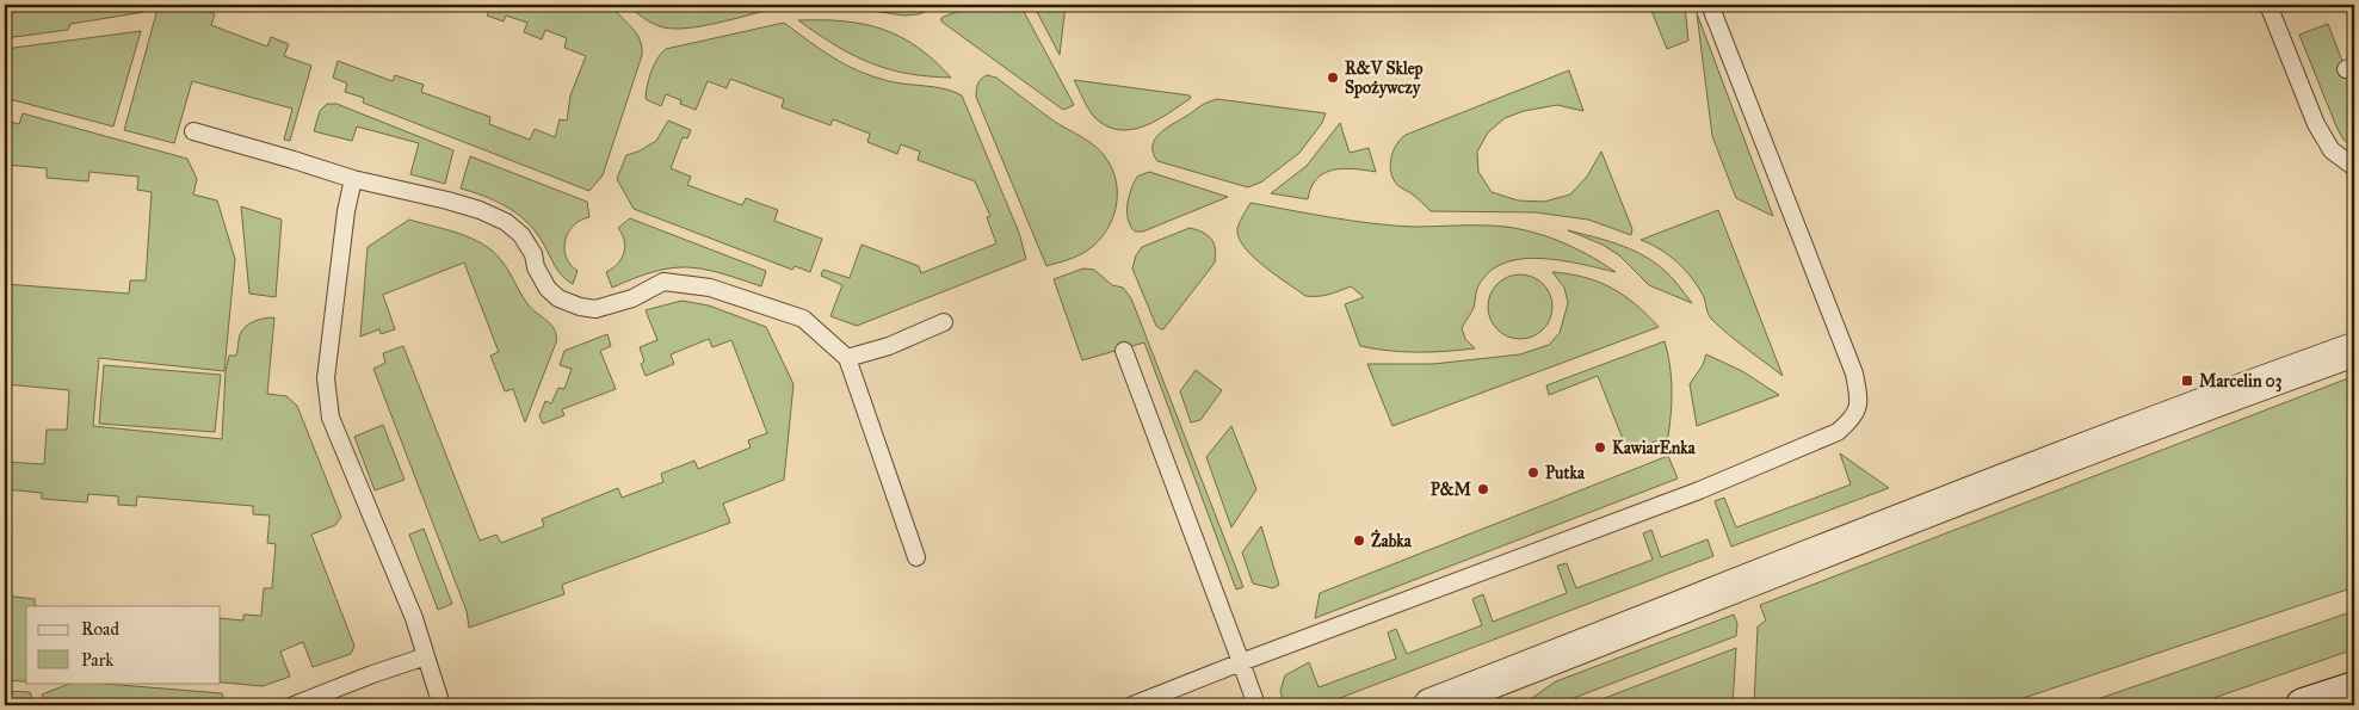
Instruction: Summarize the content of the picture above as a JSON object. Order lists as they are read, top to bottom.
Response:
{
  "places": {
    "other": [
      "R&V Sklep Spożywczy",
      "KawiarEnka",
      "Putka",
      "P&M",
      "Żabka"
    ],
    "transit": ["Marcelin 03"]
  },
  "legend": ["Road", "Park"]
}
